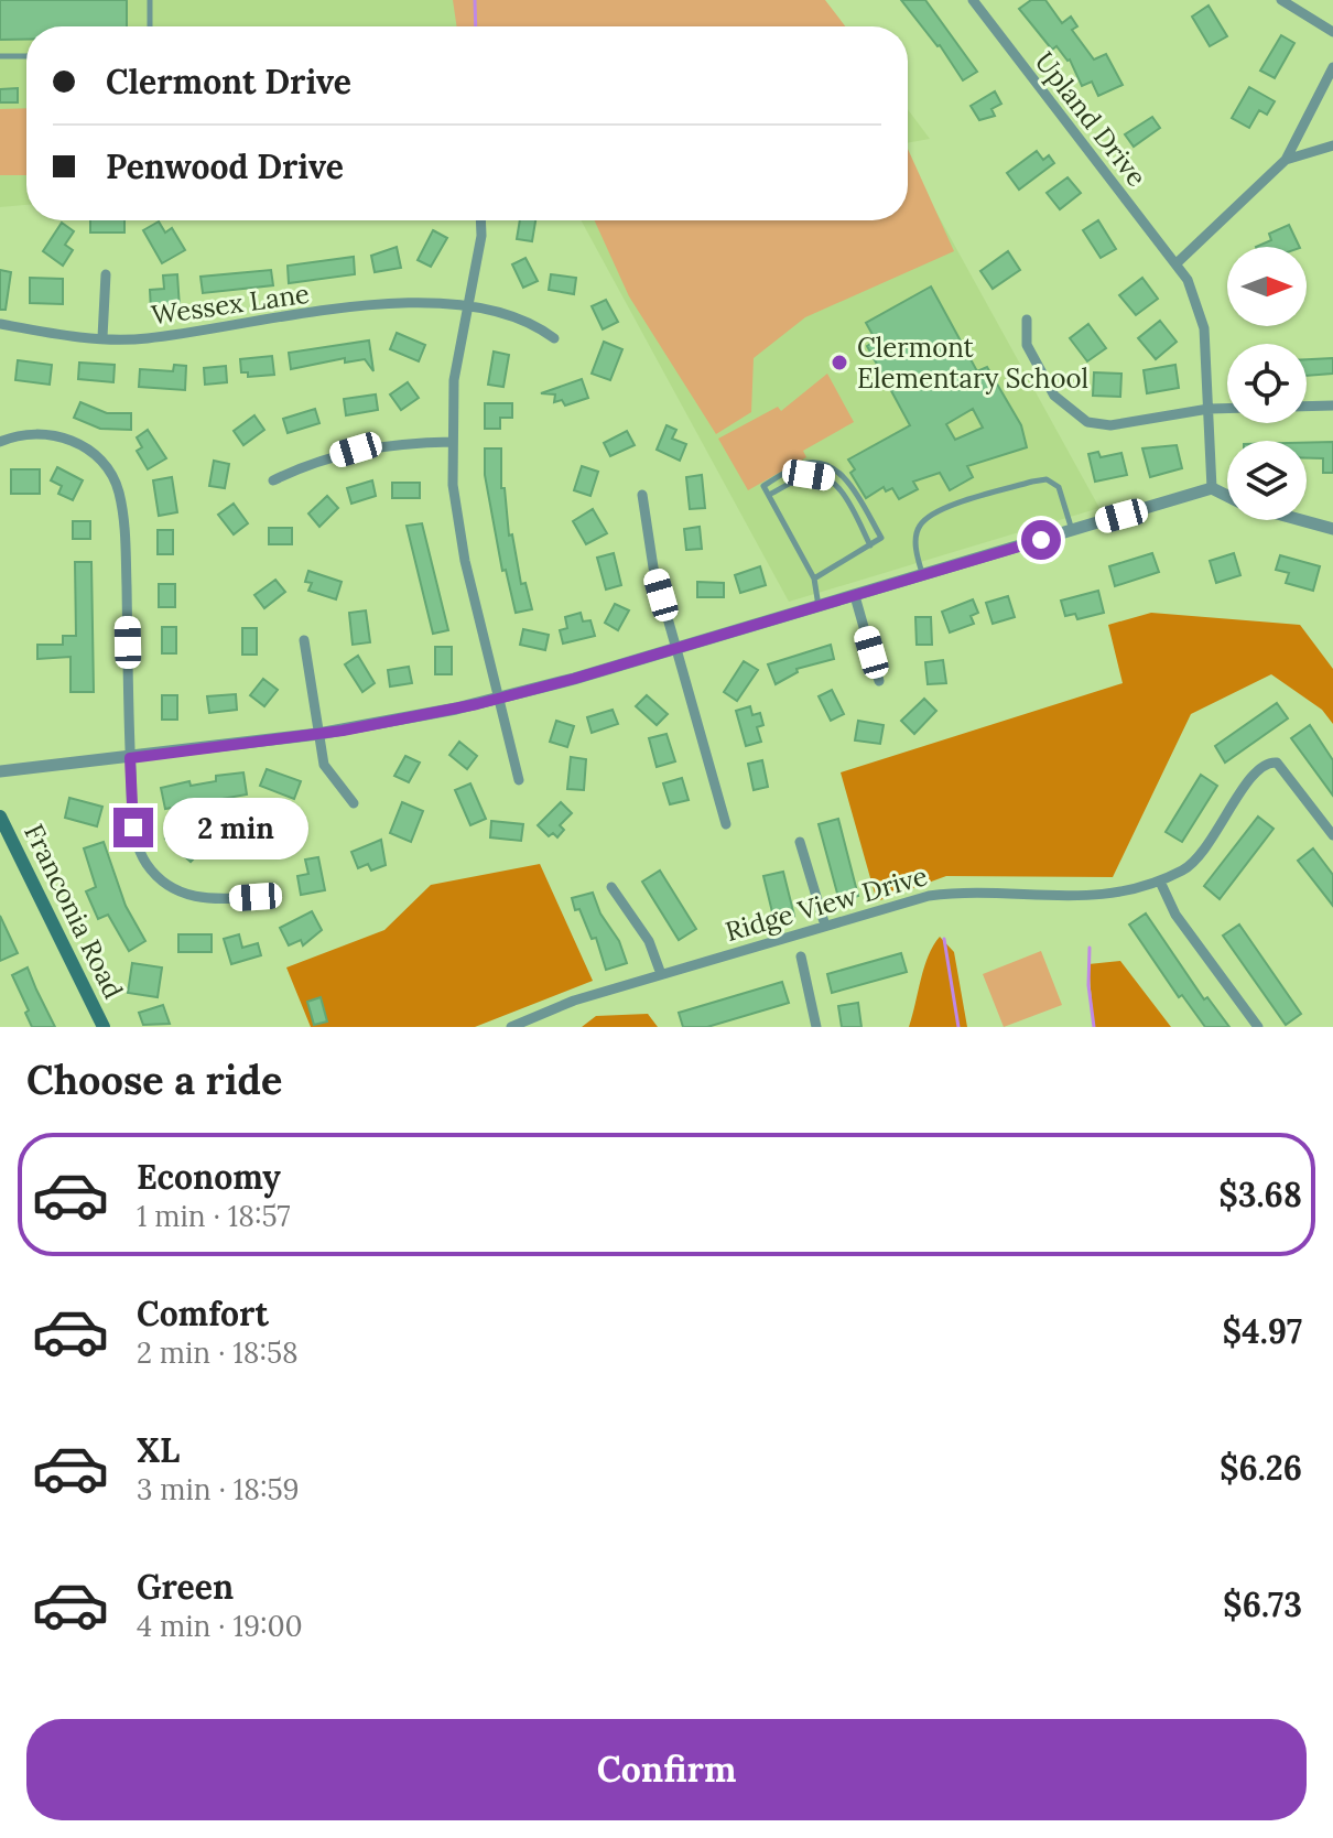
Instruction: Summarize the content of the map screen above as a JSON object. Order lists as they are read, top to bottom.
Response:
{
  "streets": {
    "main road": ["Franconia Road"],
    "street": ["Upland Drive", "Wessex Lane", "Ridge View Drive"]
  },
  "places": ["Clermont Elementary School"],
  "north": "right",
  "page": {
    "banner": ["Clermont Drive", "Penwood Drive"],
    "bubble": "2 min",
    "heading": "Choose a ride",
    "list": [
      {
        "name": "Economy",
        "note": "1 min · 18:57",
        "value": "$3.68"
      },
      {
        "name": "Comfort",
        "note": "2 min · 18:58",
        "value": "$4.97"
      },
      {
        "name": "XL",
        "note": "3 min · 18:59",
        "value": "$6.26"
      },
      {
        "name": "Green",
        "note": "4 min · 19:00",
        "value": "$6.73"
      }
    ],
    "buttons": "Confirm"
  }
}
